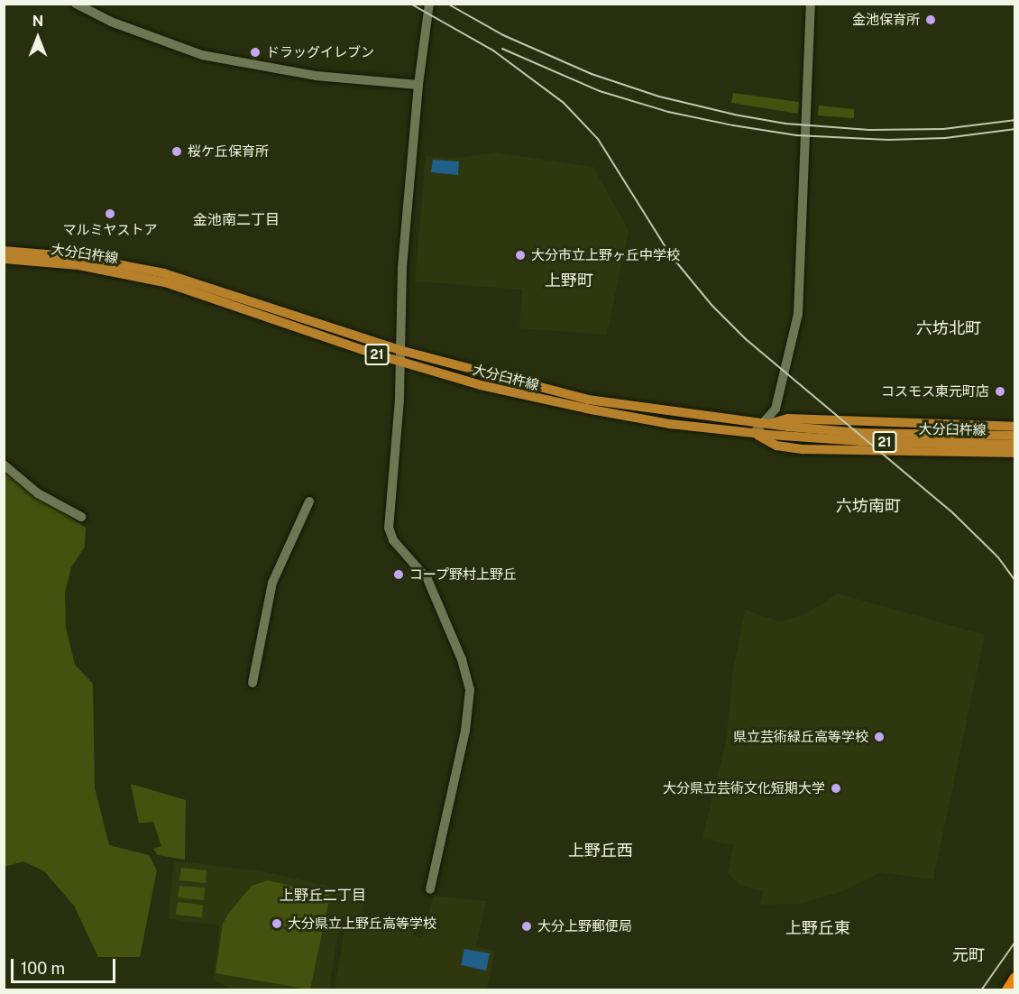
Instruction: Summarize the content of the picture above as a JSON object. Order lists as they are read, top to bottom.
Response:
{
  "streets": {
    "main road": ["大分臼杵線", "21"]
  },
  "districts": [
    "金池南二丁目",
    "上野町",
    "六坊北町",
    "六坊南町",
    "上野丘西",
    "上野丘二丁目",
    "上野丘東",
    "元町"
  ],
  "places": [
    "金池保育所",
    "ドラッグイレブン",
    "桜ケ丘保育所",
    "マルミヤストア",
    "大分市立上野ヶ丘中学校",
    "コスモス東元町店",
    "コープ野村上野丘",
    "県立芸術緑丘高等学校",
    "大分県立芸術文化短期大学",
    "大分県立上野丘高等学校",
    "大分上野郵便局"
  ],
  "scale_bar": "100 m",
  "north": "top"
}
